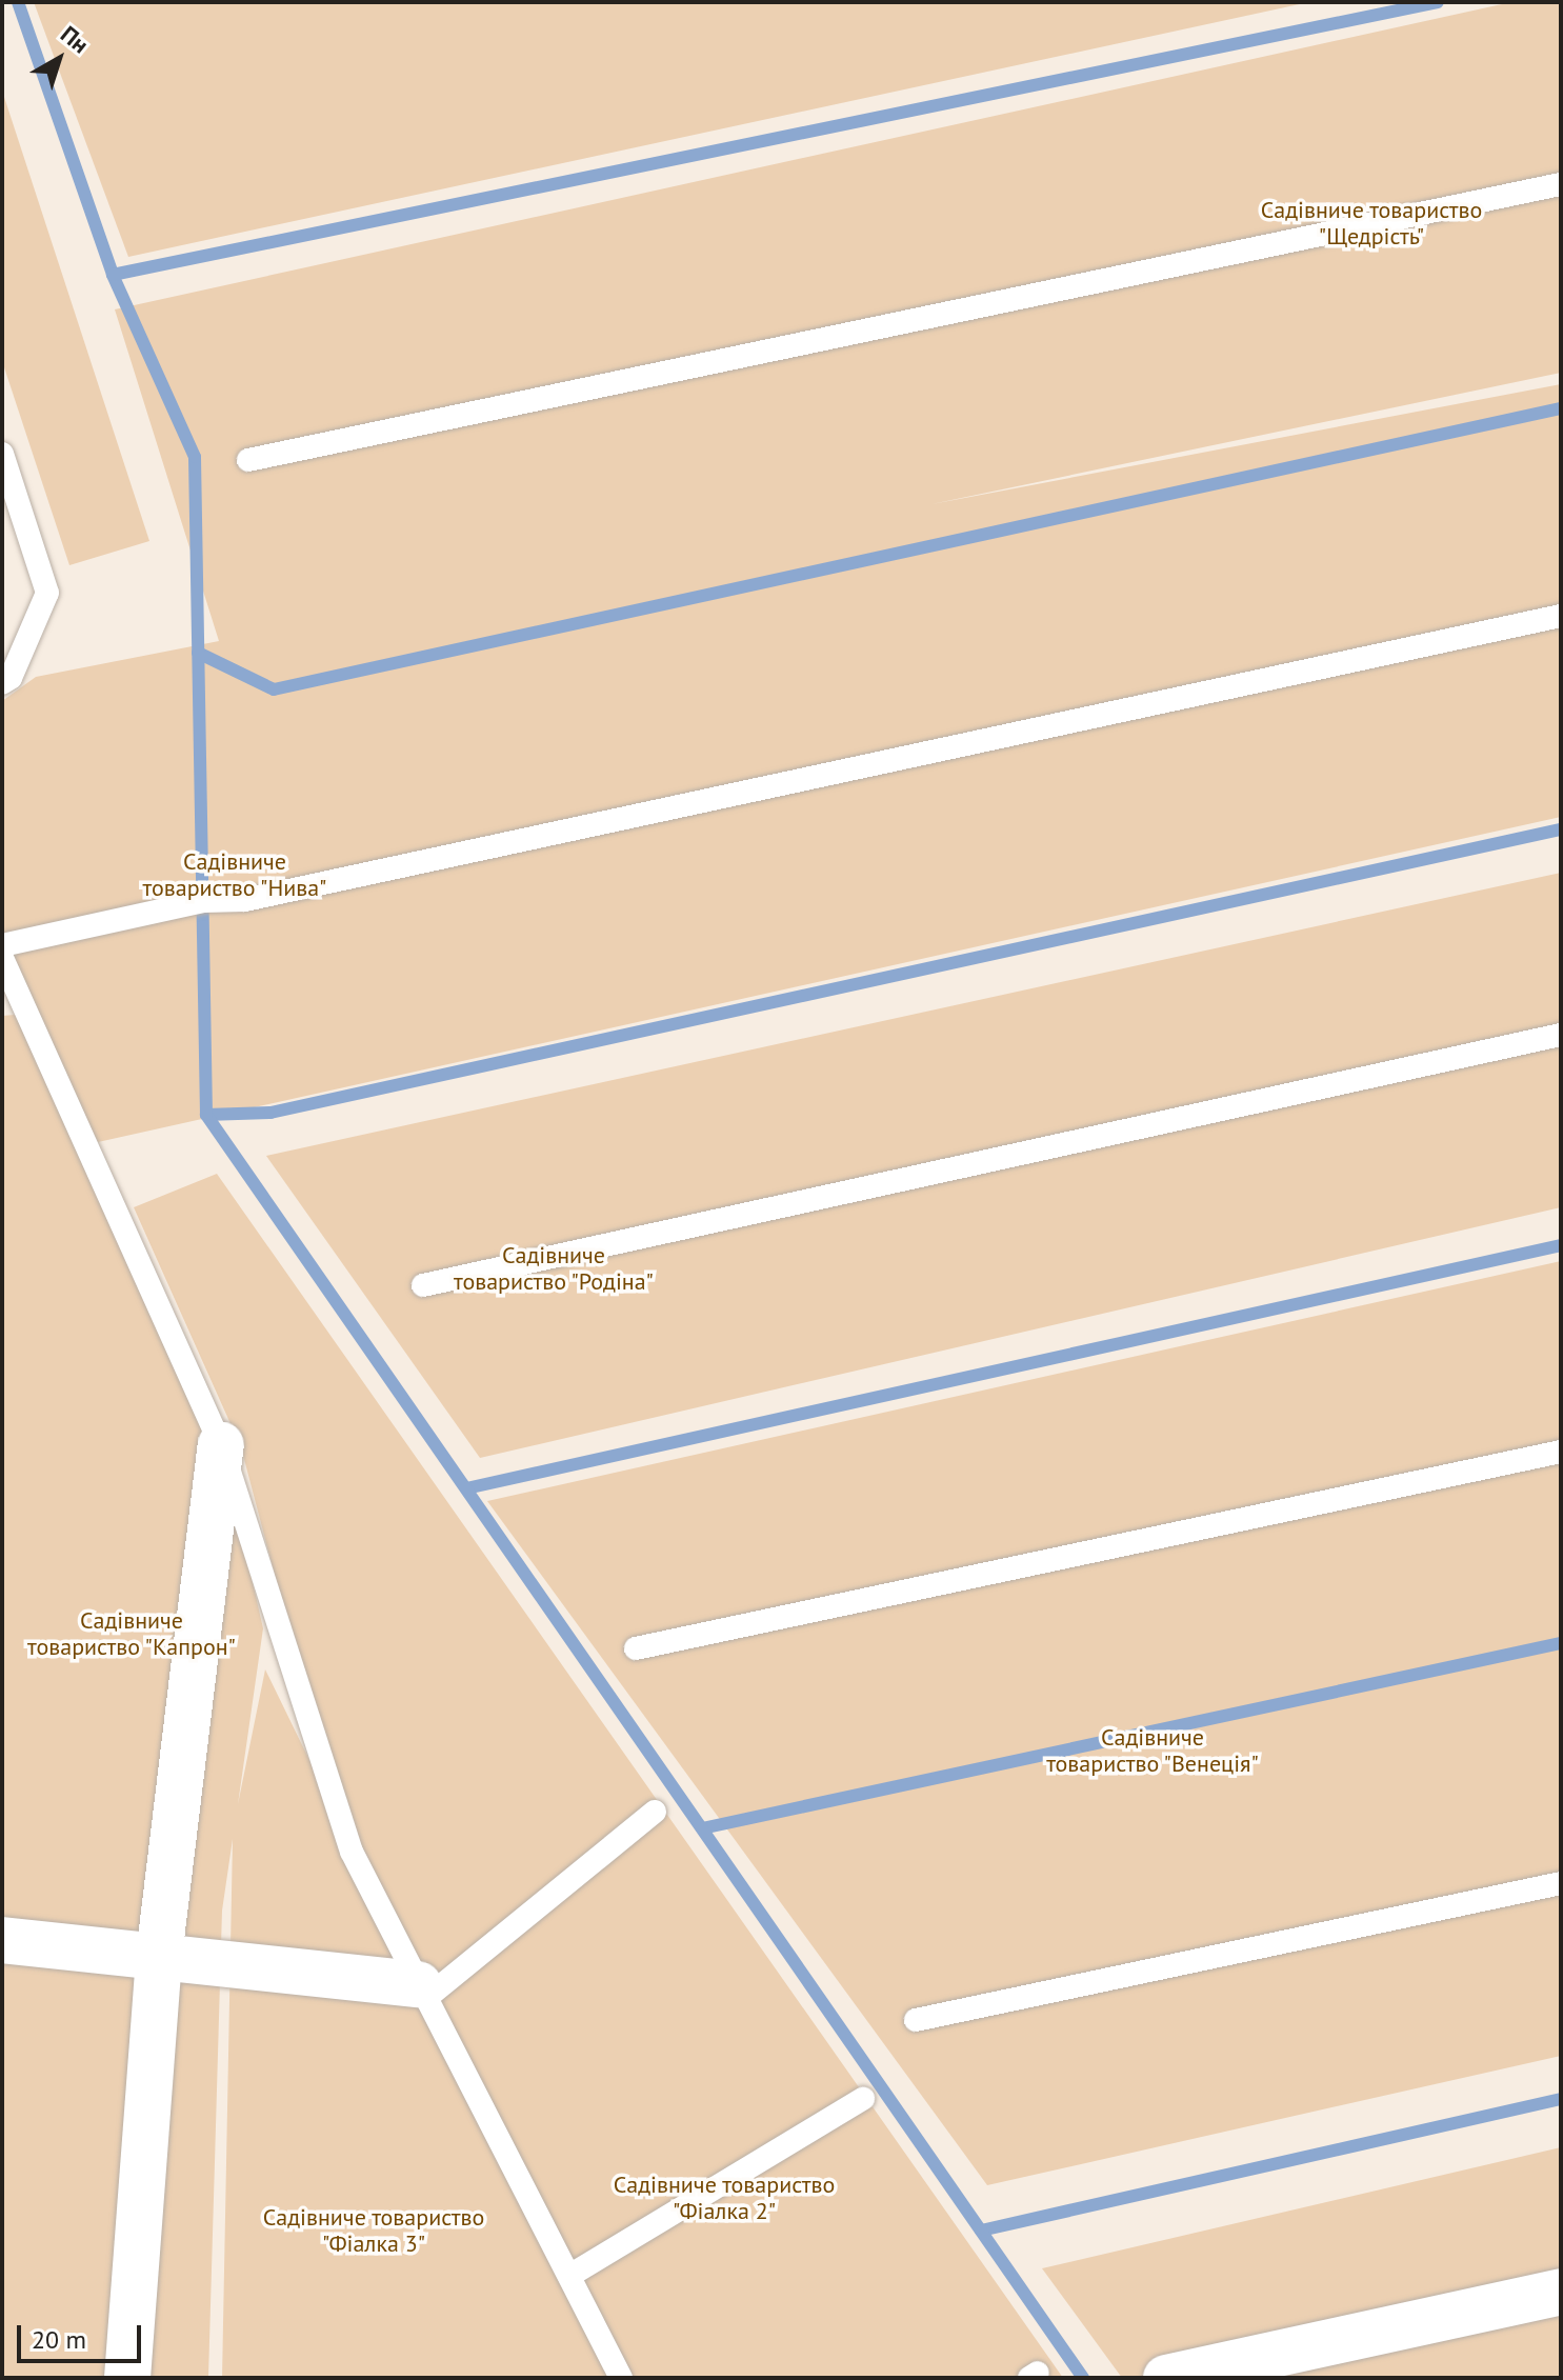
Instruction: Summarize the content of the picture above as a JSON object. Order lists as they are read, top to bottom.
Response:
{
  "parks": [
    "Садівниче товариство \"Щедрість\"",
    "Садівниче товариство \"Нива\"",
    "Садівниче товариство \"Родіна\"",
    "Садівниче товариство \"Капрон\"",
    "Садівниче товариство \"Венеція\"",
    "Садівниче товариство \"Фіалка 2\"",
    "Садівниче товариство \"Фіалка 3\""
  ],
  "scale_bar": "20 m",
  "north": "top right"
}
